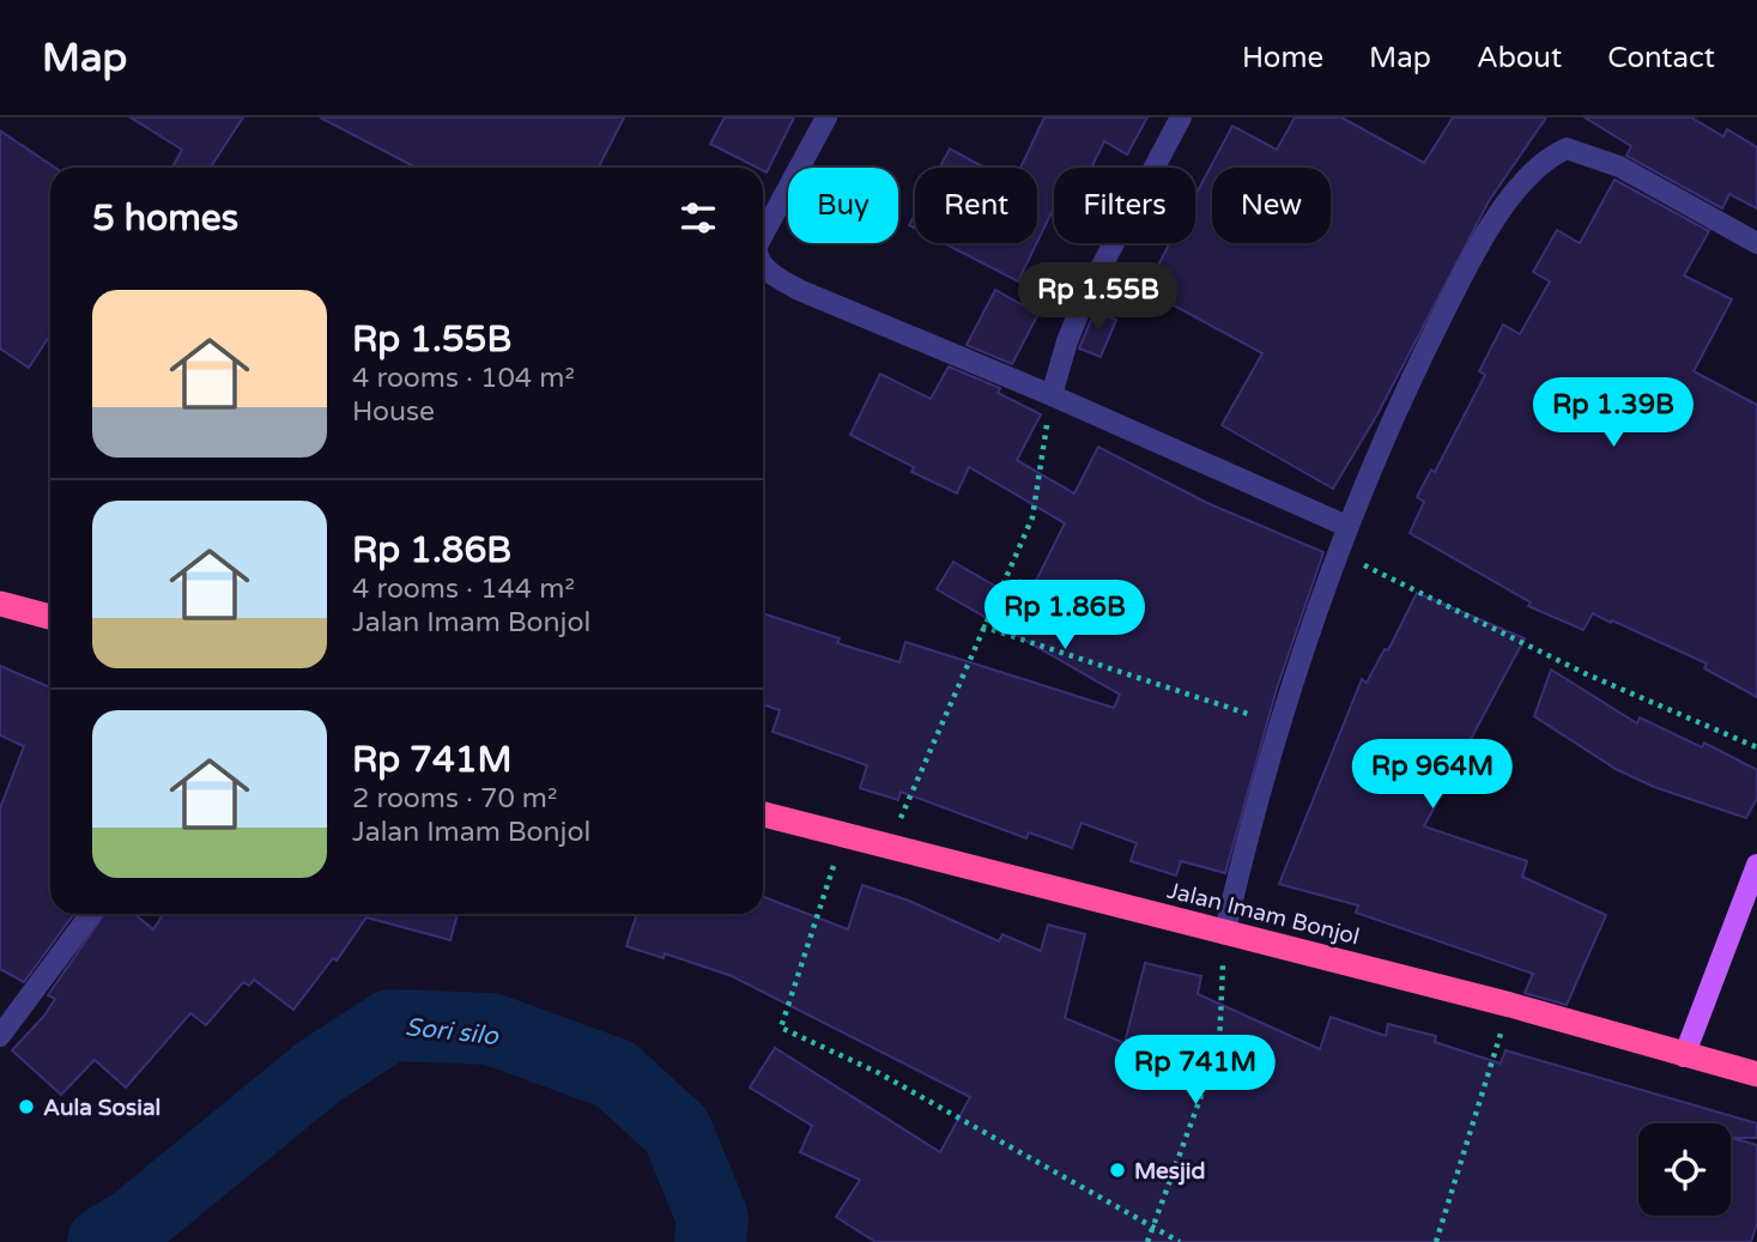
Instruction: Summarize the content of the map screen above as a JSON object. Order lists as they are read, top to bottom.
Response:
{
  "streets": {
    "highway": ["Jalan Imam Bonjol"]
  },
  "water": ["Sori silo"],
  "places": ["Aula Sosial", "Mesjid"],
  "page": {
    "header": "Map",
    "nav": [
      "Home",
      "Map",
      "About",
      "Contact"
    ],
    "chip": [
      "Buy",
      "Rent",
      "Filters",
      "New"
    ],
    "heading": "5 homes",
    "price": [
      "Rp 1.55B",
      "Rp 1.39B",
      "Rp 1.86B",
      "Rp 964M",
      "Rp 741M"
    ],
    "list": [
      {
        "name": "Rp 1.55B",
        "note": "4 rooms · 104 m² · House"
      },
      {
        "name": "Rp 1.86B",
        "note": "4 rooms · 144 m² · Jalan Imam Bonjol"
      },
      {
        "name": "Rp 741M",
        "note": "2 rooms · 70 m² · Jalan Imam Bonjol"
      }
    ]
  }
}
